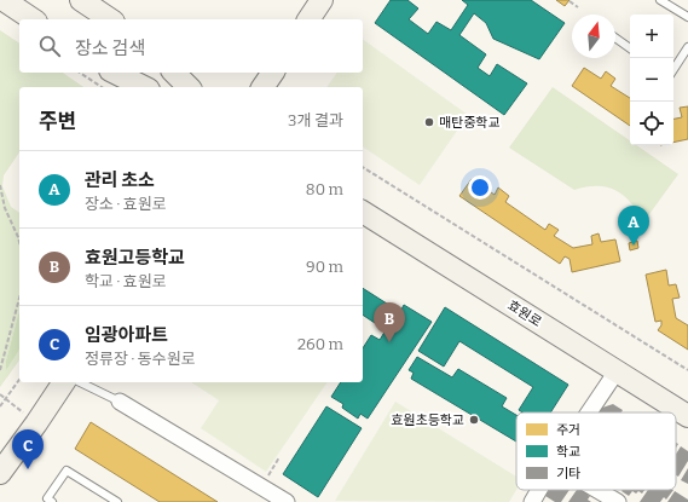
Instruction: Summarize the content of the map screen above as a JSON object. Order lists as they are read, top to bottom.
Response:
{
  "streets": {
    "street": ["효원로"]
  },
  "places": ["매탄중학교", "효원초등학교"],
  "legend": ["주거", "학교", "기타"],
  "north": "top",
  "page": {
    "map_buttons": ["+", "−"],
    "search": "장소 검색",
    "heading": ["주변", "3개 결과"],
    "list": [
      {
        "mark": "A",
        "name": "관리 초소",
        "note": "장소 · 효원로",
        "value": "80 m"
      },
      {
        "mark": "B",
        "name": "효원고등학교",
        "note": "학교 · 효원로",
        "value": "90 m"
      },
      {
        "mark": "C",
        "name": "임광아파트",
        "note": "정류장 · 동수원로",
        "value": "260 m"
      }
    ],
    "pins": ["A", "B", "C"]
  }
}
